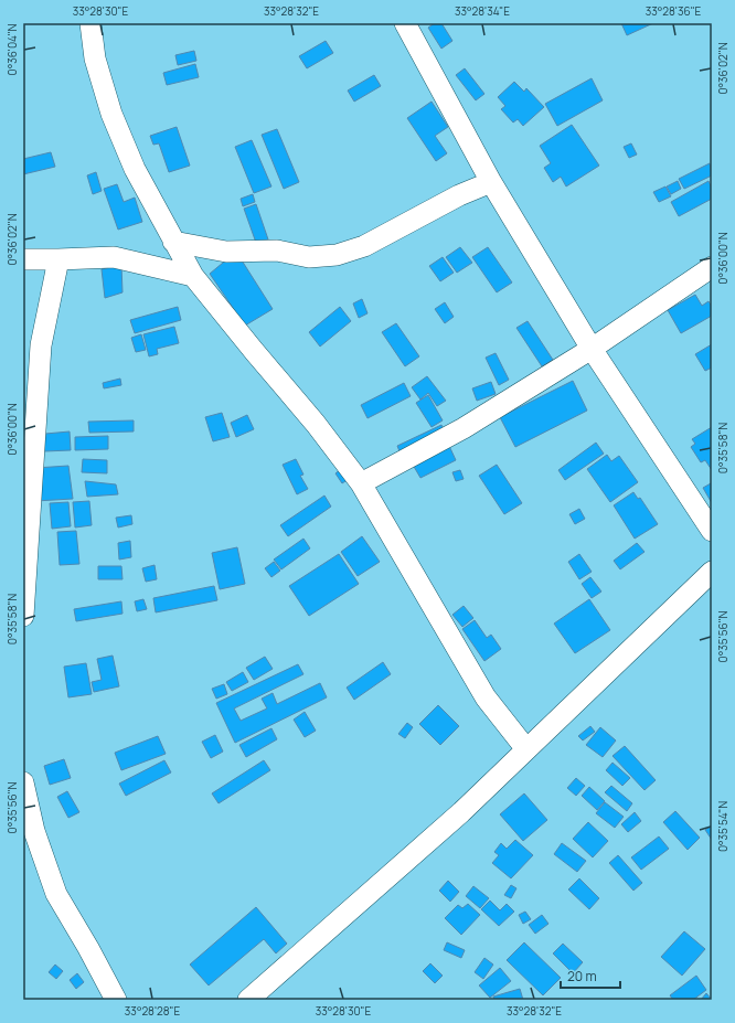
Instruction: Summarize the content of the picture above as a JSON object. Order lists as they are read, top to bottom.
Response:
{
  "scale_bar": "20 m",
  "coordinates": [
    "33°28'30\"E",
    "33°28'32\"E",
    "33°28'34\"E",
    "33°28'36\"E",
    "0°36'04\"N",
    "0°36'02\"N",
    "0°36'00\"N",
    "0°35'58\"N",
    "0°35'56\"N",
    "0°35'54\"N",
    "33°28'28\"E"
  ]
}
